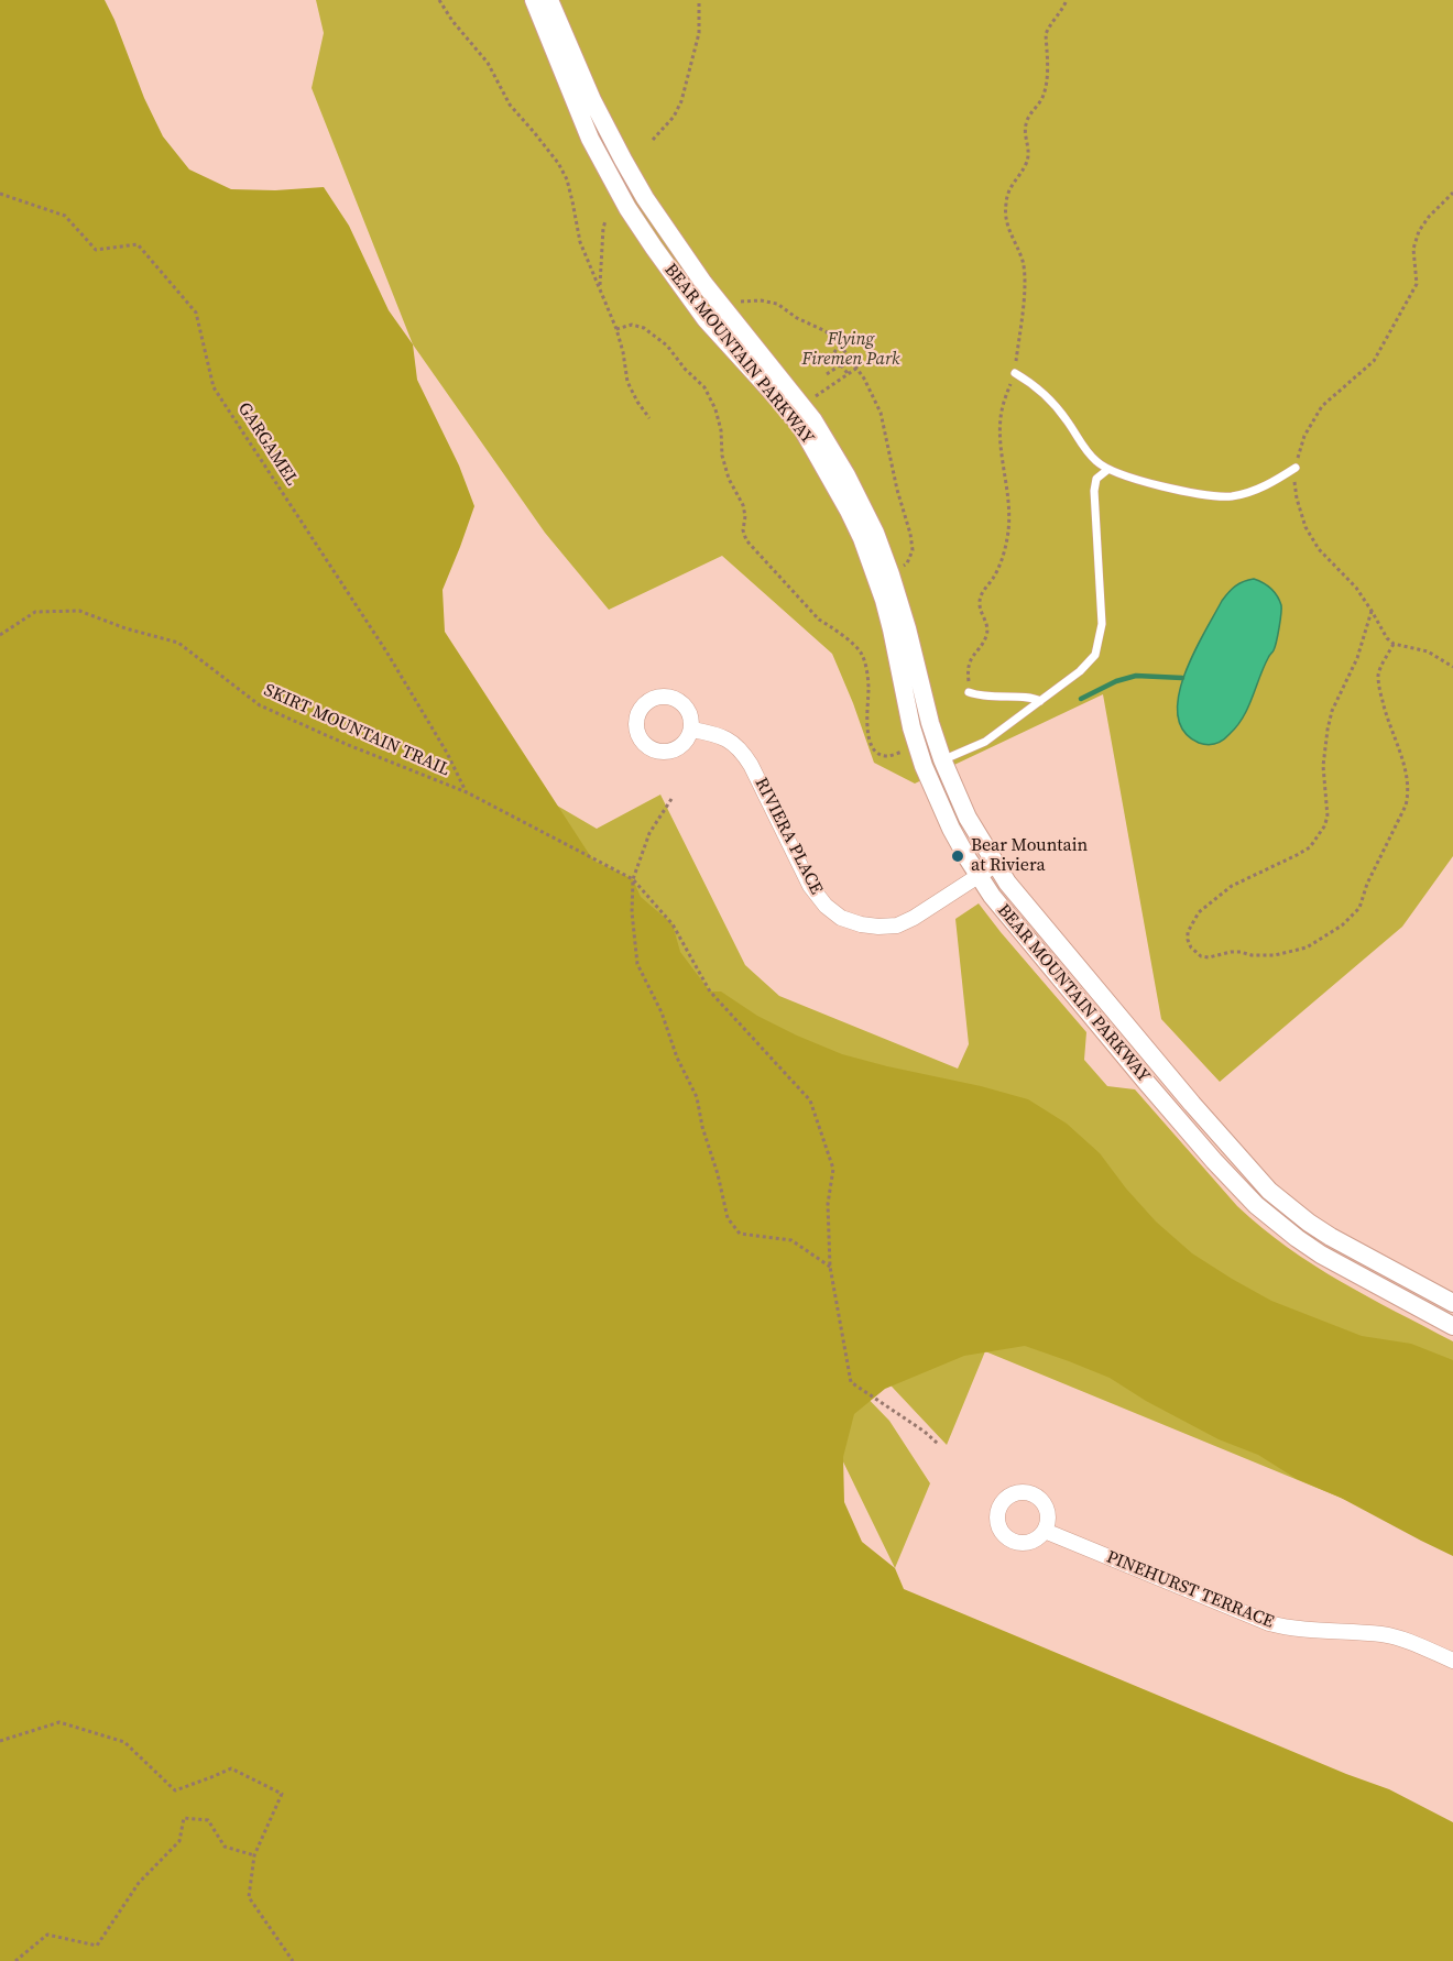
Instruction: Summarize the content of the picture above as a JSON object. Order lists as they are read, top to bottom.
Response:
{
  "streets": {
    "street": ["BEAR MOUNTAIN PARKWAY", "RIVIERA PLACE", "PINEHURST TERRACE"],
    "path": ["GARGAMEL", "SKIRT MOUNTAIN TRAIL"]
  },
  "crossings": [
    ["BEAR MOUNTAIN PARKWAY", "RIVIERA PLACE"],
    ["GARGAMEL", "SKIRT MOUNTAIN TRAIL"]
  ],
  "parks": ["Flying Firemen Park"],
  "places": ["Bear Mountain at Riviera"]
}
